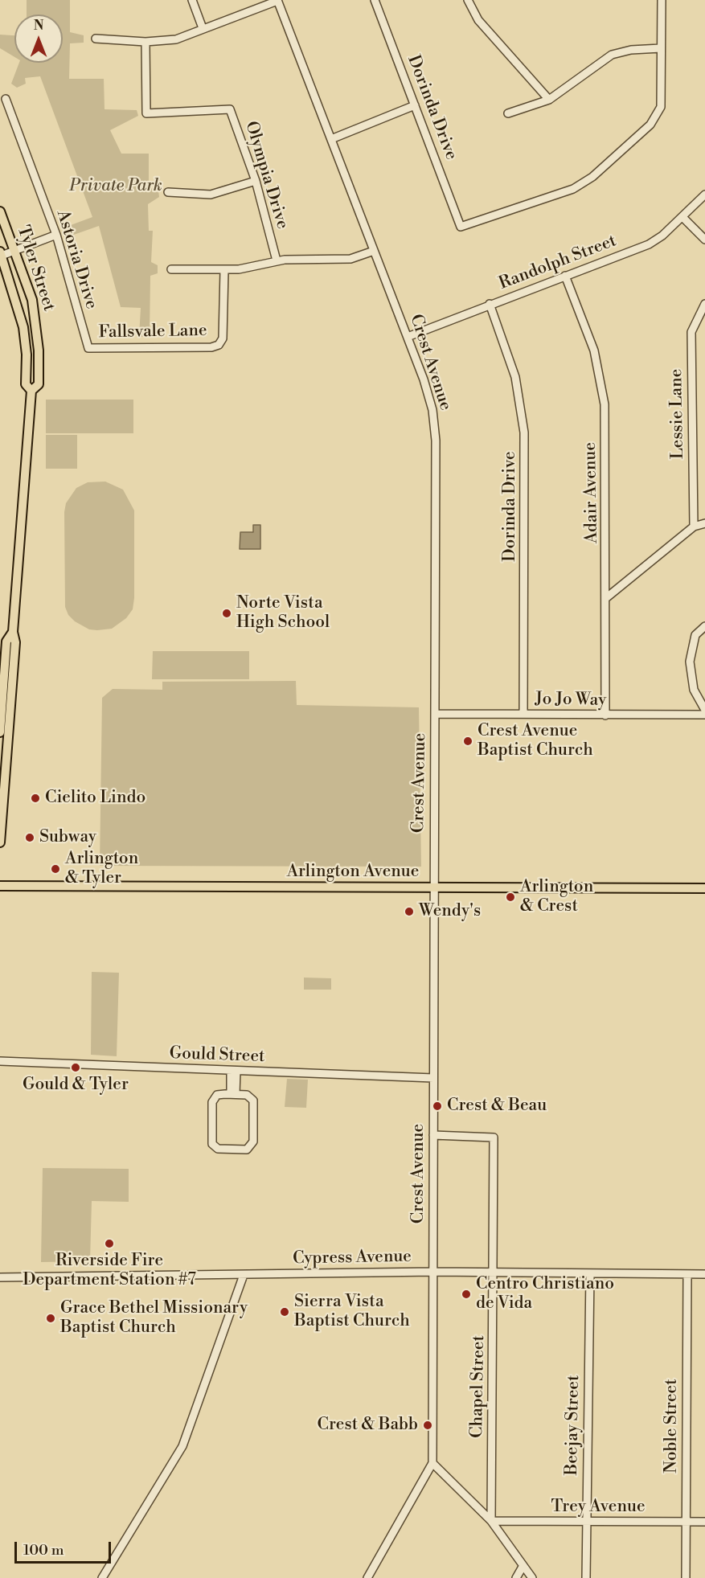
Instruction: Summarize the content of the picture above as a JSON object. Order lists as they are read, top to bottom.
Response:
{
  "streets": {
    "main road": ["Tyler Street", "Arlington Avenue"],
    "street": [
      "Dorinda Drive",
      "Olympia Drive",
      "Astoria Drive",
      "Randolph Street",
      "Fallsvale Lane",
      "Crest Avenue",
      "Lessie Lane",
      "Adair Avenue",
      "Jo Jo Way",
      "Gould Street",
      "Cypress Avenue",
      "Chapel Street",
      "Beejay Street",
      "Noble Street",
      "Trey Avenue"
    ]
  },
  "crossings": [
    ["Dorinda Drive", "Randolph Street"],
    ["Dorinda Drive", "Jo Jo Way"],
    ["Astoria Drive", "Fallsvale Lane"],
    ["Randolph Street", "Crest Avenue"],
    ["Randolph Street", "Adair Avenue"],
    ["Crest Avenue", "Jo Jo Way"],
    ["Crest Avenue", "Arlington Avenue"],
    ["Crest Avenue", "Gould Street"],
    ["Crest Avenue", "Cypress Avenue"],
    ["Crest Avenue", "Chapel Street"],
    ["Adair Avenue", "Jo Jo Way"],
    ["Cypress Avenue", "Chapel Street"],
    ["Cypress Avenue", "Beejay Street"],
    ["Cypress Avenue", "Noble Street"],
    ["Chapel Street", "Trey Avenue"],
    ["Beejay Street", "Trey Avenue"],
    ["Noble Street", "Trey Avenue"]
  ],
  "parks": ["Private Park"],
  "places": [
    "Norte Vista High School",
    "Crest Avenue Baptist Church",
    "Cielito Lindo",
    "Subway",
    "Arlington & Tyler",
    "Arlington & Crest",
    "Wendy's",
    "Gould & Tyler",
    "Crest & Beau",
    "Riverside Fire Department Station #7",
    "Centro Christiano de Vida",
    "Sierra Vista Baptist Church",
    "Grace Bethel Missionary Baptist Church",
    "Crest & Babb"
  ],
  "scale_bar": "100 m",
  "north": "top"
}
